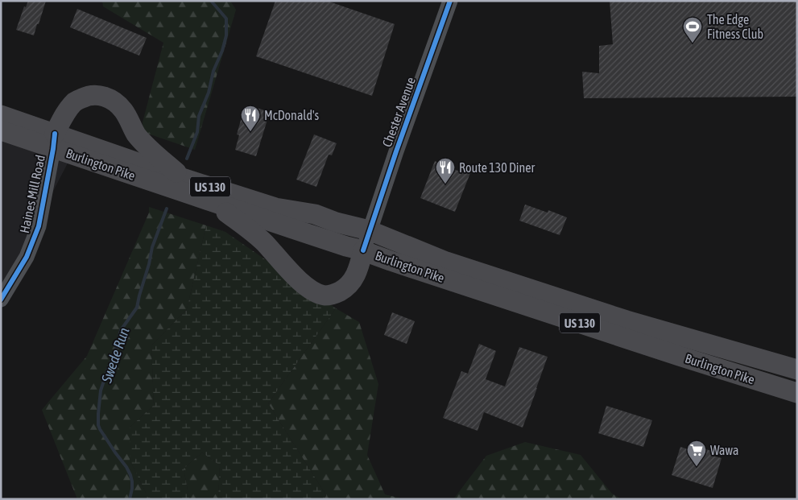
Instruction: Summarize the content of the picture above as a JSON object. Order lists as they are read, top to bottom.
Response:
{
  "streets": {
    "highway": ["Burlington Pike", "US 130"],
    "street": ["Chester Avenue", "Haines Mill Road"]
  },
  "crossings": [
    ["Chester Avenue", "Burlington Pike"],
    ["Burlington Pike", "Haines Mill Road"]
  ],
  "water": ["Swede Run"],
  "places": {
    "sports": ["The Edge Fitness Club"],
    "restaurant": ["McDonald's", "Route 130 Diner"],
    "supermarket": ["Wawa"]
  }
}
